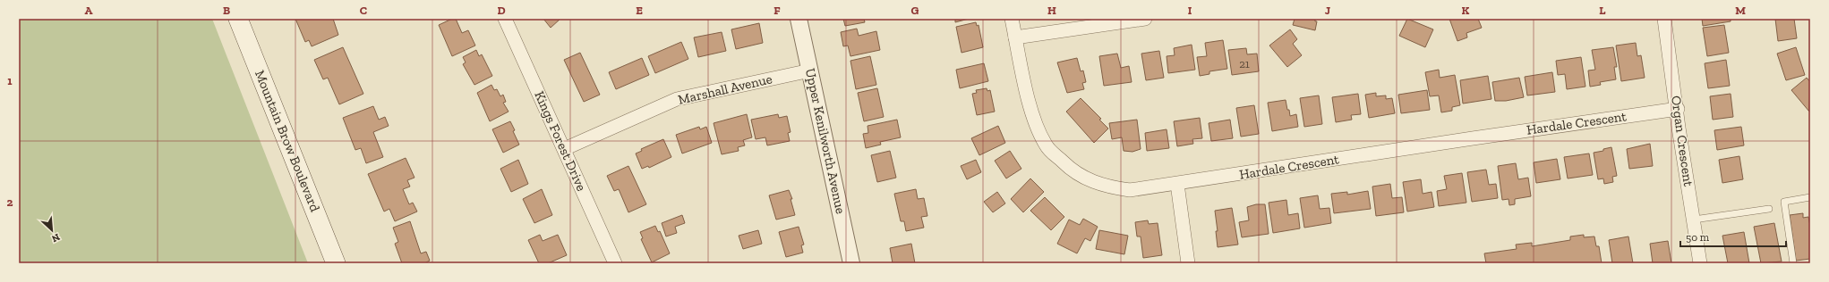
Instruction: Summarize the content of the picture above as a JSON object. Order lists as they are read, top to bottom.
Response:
{
  "streets": {
    "main road": ["Mountain Brow Boulevard"],
    "street": [
      "Marshall Avenue",
      "Hardale Crescent",
      "Kings Forest Drive",
      "Upper Kenilworth Avenue",
      "Organ Crescent"
    ]
  },
  "crossings": [
    ["Marshall Avenue", "Kings Forest Drive"],
    ["Marshall Avenue", "Upper Kenilworth Avenue"],
    ["Hardale Crescent", "Organ Crescent"]
  ],
  "house_numbers": ["21"],
  "scale_bar": "50 m",
  "north": "bottom right",
  "grid": {
    "columns": [
      "A",
      "B",
      "C",
      "D",
      "E",
      "F",
      "G",
      "H",
      "I",
      "J",
      "K",
      "L",
      "M"
    ],
    "rows": ["1", "2"]
  }
}
